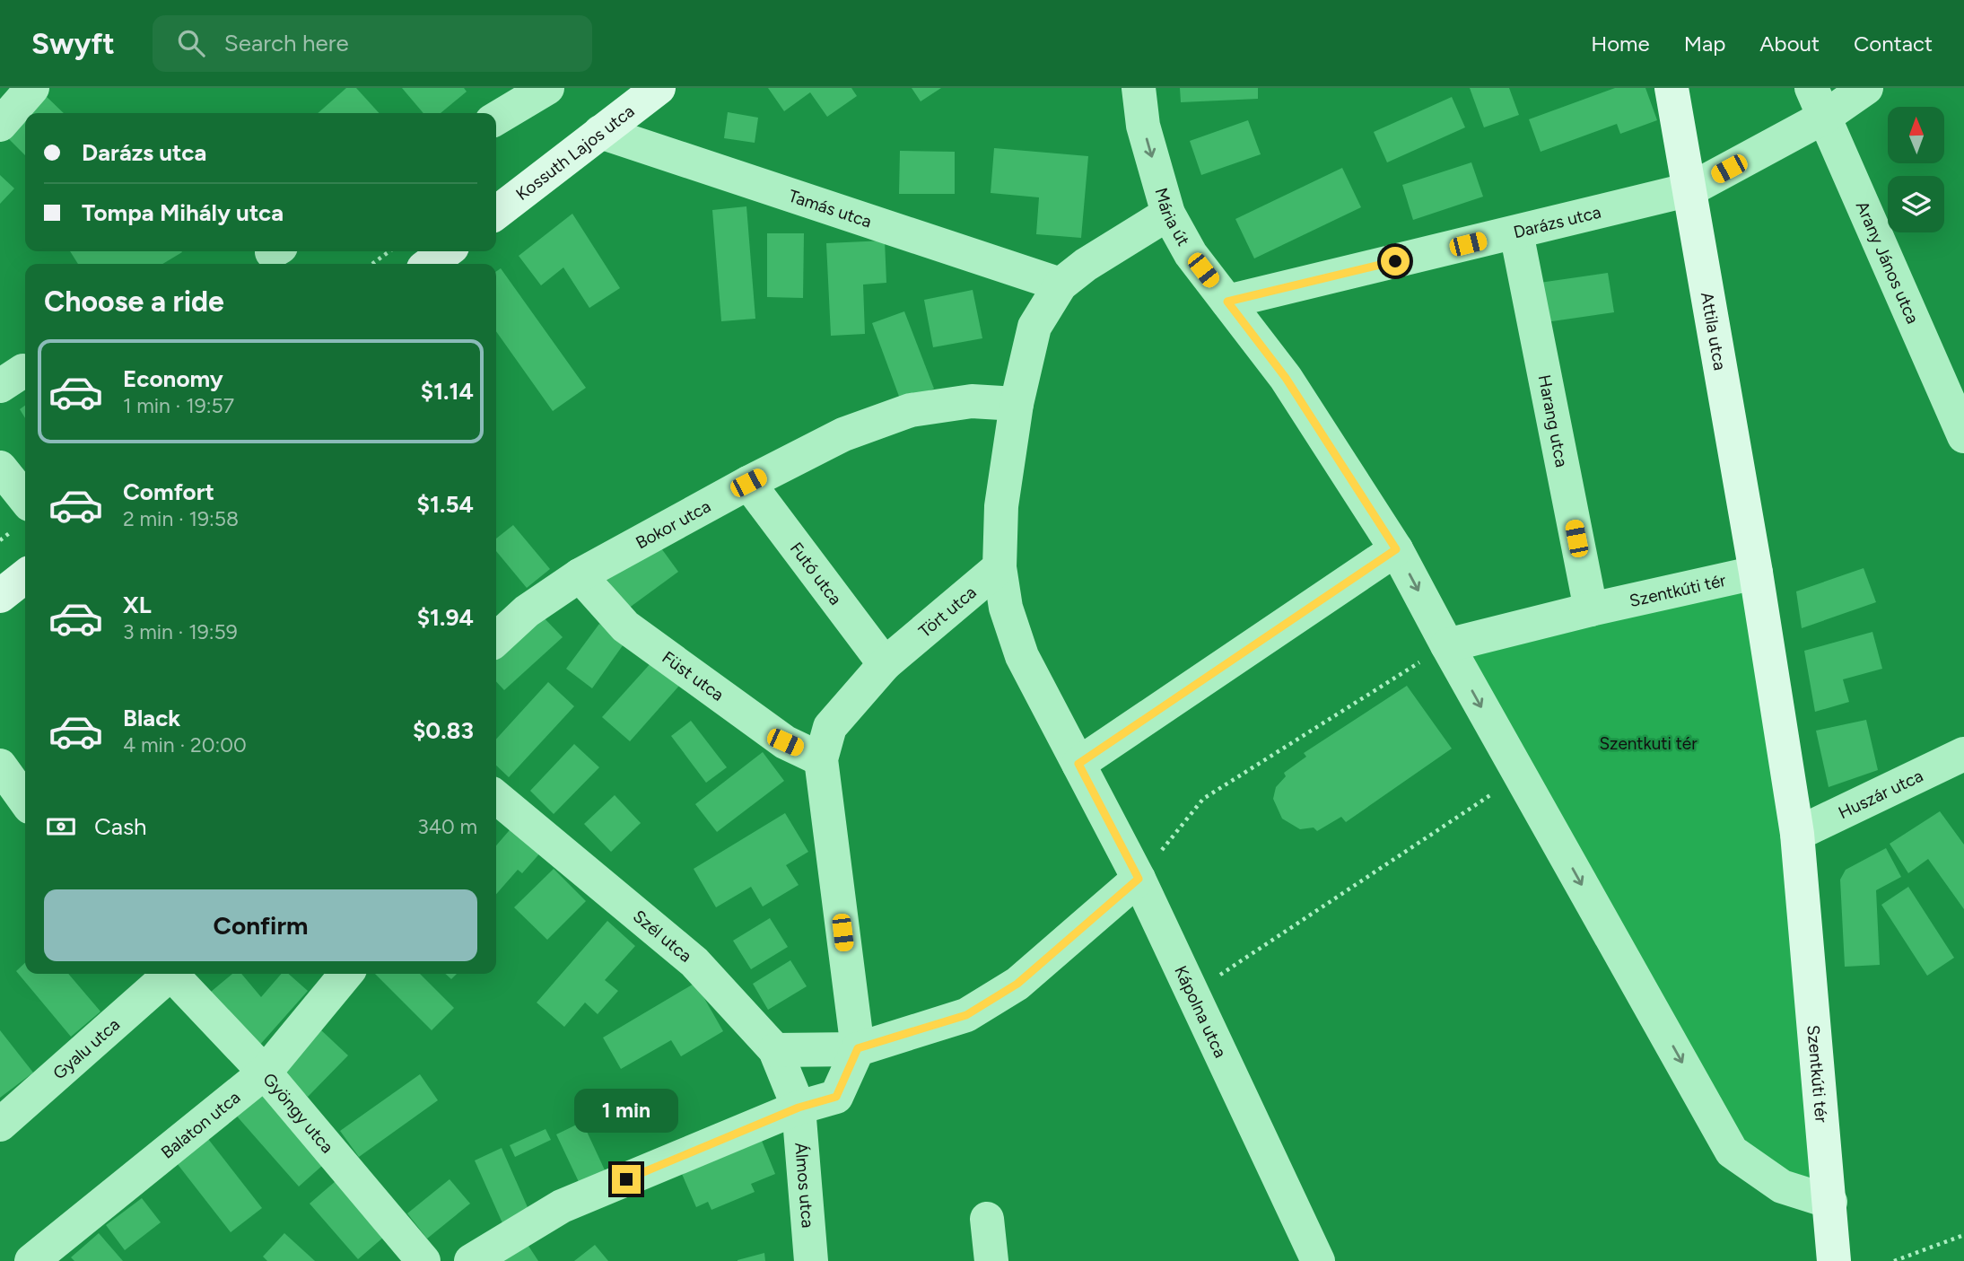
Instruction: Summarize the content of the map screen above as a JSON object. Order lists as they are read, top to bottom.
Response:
{
  "streets": {
    "main road": ["Kossuth Lajos utca", "Attila utca", "Szentkúti tér"],
    "street": [
      "Tamás utca",
      "Mária út",
      "Darázs utca",
      "Arany János utca",
      "Harang utca",
      "Bokor utca",
      "Futó utca",
      "Tört utca",
      "Füst utca",
      "Huszár utca",
      "Szél utca",
      "Kápolna utca",
      "Gyalu utca",
      "Gyöngy utca",
      "Balaton utca",
      "Álmos utca"
    ]
  },
  "crossings": [
    ["Kossuth Lajos utca", "Tamás utca"],
    ["Mária út", "Darázs utca"],
    ["Mária út", "Szentkúti tér"],
    ["Darázs utca", "Arany János utca"],
    ["Darázs utca", "Attila utca"],
    ["Darázs utca", "Harang utca"],
    ["Attila utca", "Szentkúti tér"],
    ["Harang utca", "Szentkúti tér"],
    ["Bokor utca", "Futó utca"],
    ["Bokor utca", "Füst utca"],
    ["Futó utca", "Tört utca"],
    ["Szentkúti tér", "Huszár utca"],
    ["Tört utca", "Füst utca"],
    ["Tört utca", "Kápolna utca"],
    ["Szél utca", "Álmos utca"],
    ["Gyöngy utca", "Balaton utca"]
  ],
  "one_way": ["Mária út"],
  "parks": ["Szentkuti tér"],
  "north": "top",
  "page": {
    "header": "Swyft",
    "search": "Search here",
    "nav": [
      "Home",
      "Map",
      "About",
      "Contact"
    ],
    "banner": ["Darázs utca", "Tompa Mihály utca"],
    "heading": "Choose a ride",
    "list": [
      {
        "name": "Economy",
        "note": "1 min · 19:57",
        "value": "$1.14"
      },
      {
        "name": "Comfort",
        "note": "2 min · 19:58",
        "value": "$1.54"
      },
      {
        "name": "XL",
        "note": "3 min · 19:59",
        "value": "$1.94"
      },
      {
        "name": "Black",
        "note": "4 min · 20:00",
        "value": "$0.83"
      }
    ],
    "pay": ["Cash", "340 m"],
    "buttons": "Confirm",
    "bubble": "1 min"
  }
}
